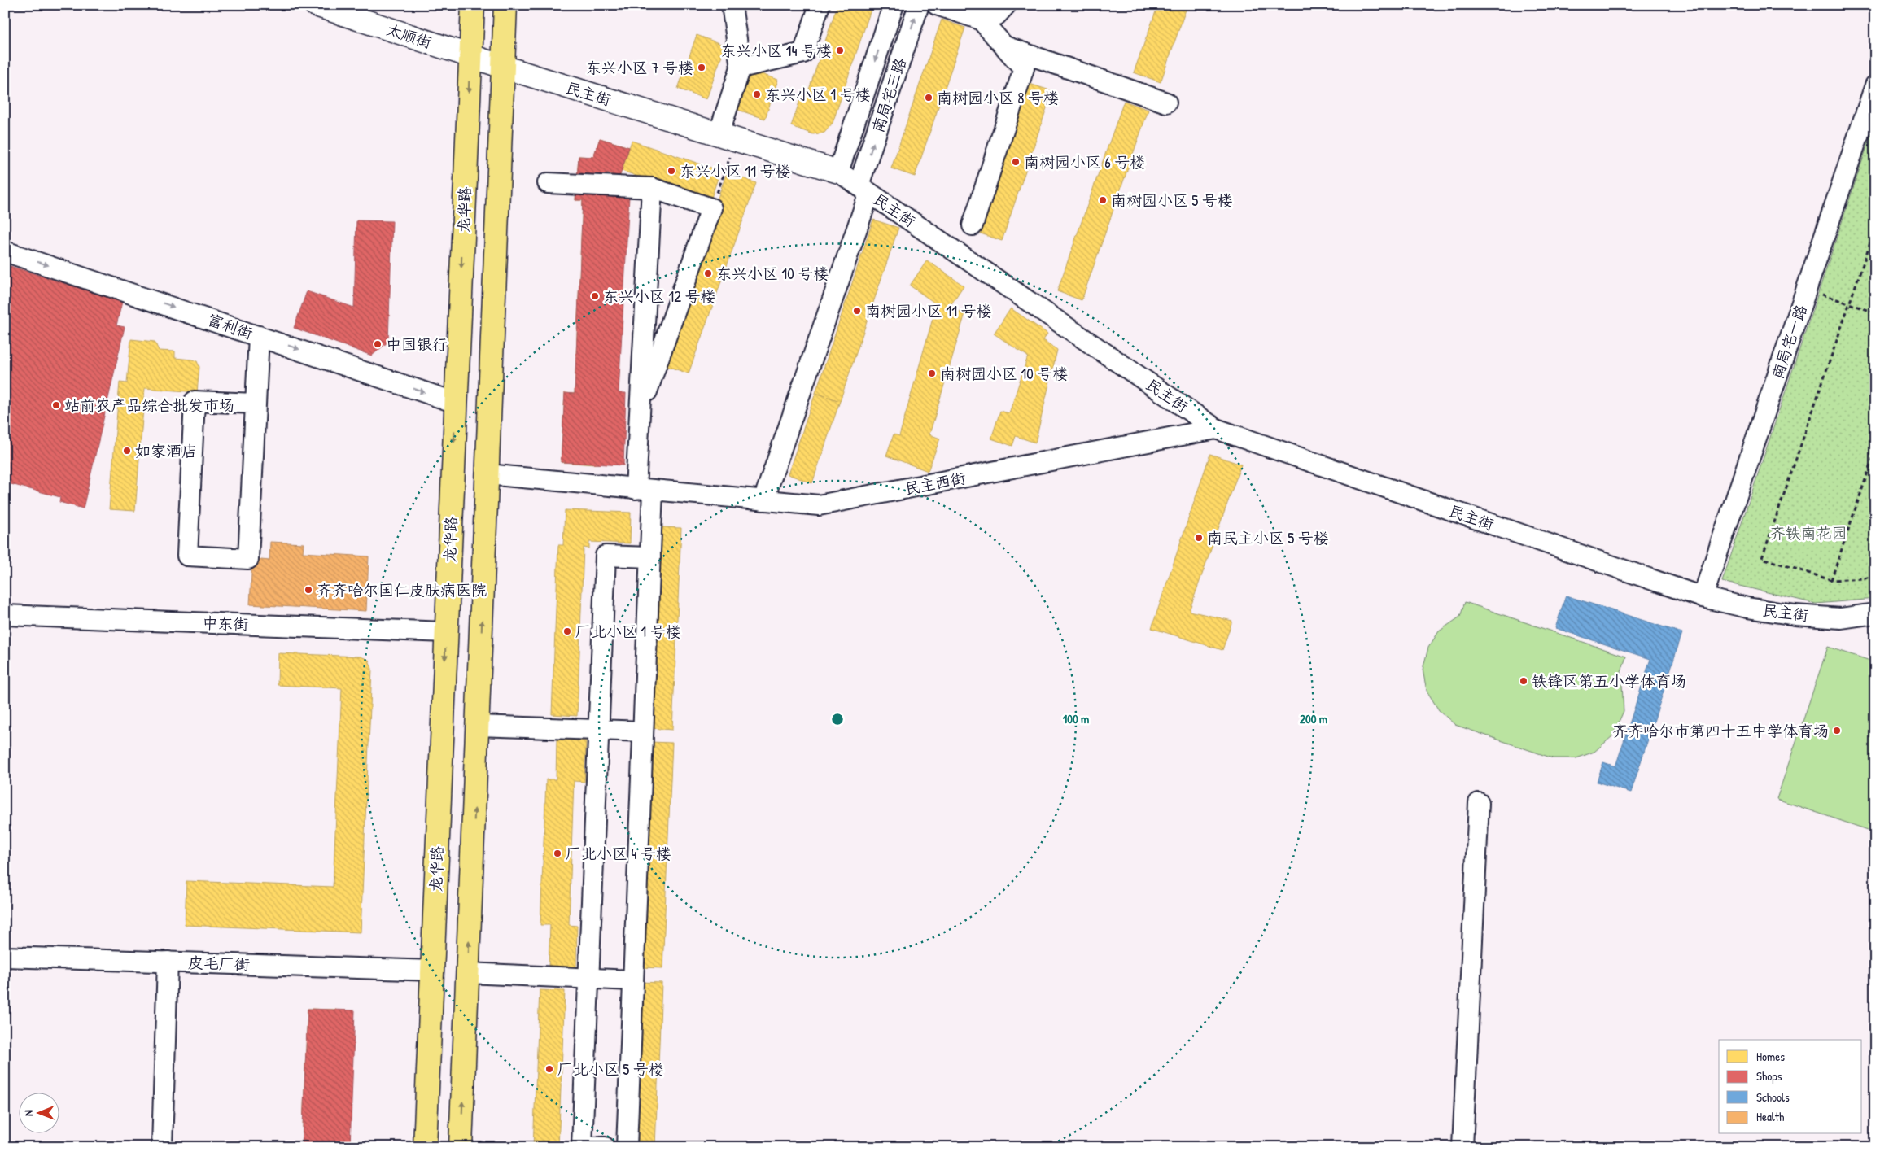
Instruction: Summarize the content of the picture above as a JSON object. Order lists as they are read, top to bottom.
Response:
{
  "streets": {
    "main road": ["太顺街", "民主街", "龙华路"],
    "street": [
      "南局宅三路",
      "富利街",
      "南局宅一路",
      "民主西街",
      "中东街",
      "皮毛厂街"
    ]
  },
  "crossings": [
    ["太顺街", "民主街"],
    ["太顺街", "龙华路"],
    ["民主街", "南局宅三路"],
    ["民主街", "南局宅一路"],
    ["民主街", "民主西街"],
    ["南局宅三路", "民主西街"],
    ["龙华路", "富利街"],
    ["龙华路", "中东街"],
    ["龙华路", "皮毛厂街"]
  ],
  "one_way": ["富利街"],
  "parks": ["齐铁南花园"],
  "places": [
    "东兴小区 14 号楼",
    "东兴小区 7 号楼",
    "东兴小区 1 号楼",
    "南树园小区 8 号楼",
    "南树园小区 6 号楼",
    "东兴小区 11 号楼",
    "南树园小区 5 号楼",
    "东兴小区 10 号楼",
    "东兴小区 12 号楼",
    "南树园小区 11 号楼",
    "中国银行",
    "南树园小区 10 号楼",
    "站前农产品综合批发市场",
    "如家酒店",
    "南民主小区 5 号楼",
    "齐齐哈尔国仁皮肤病医院",
    "厂北小区 1 号楼",
    "铁锋区第五小学体育场",
    "齐齐哈尔市第四十五中学体育场",
    "厂北小区 4 号楼",
    "厂北小区 5 号楼"
  ],
  "legend": [
    "Homes",
    "Shops",
    "Schools",
    "Health"
  ],
  "north": "left",
  "rings": ["100 m", "200 m"]
}
